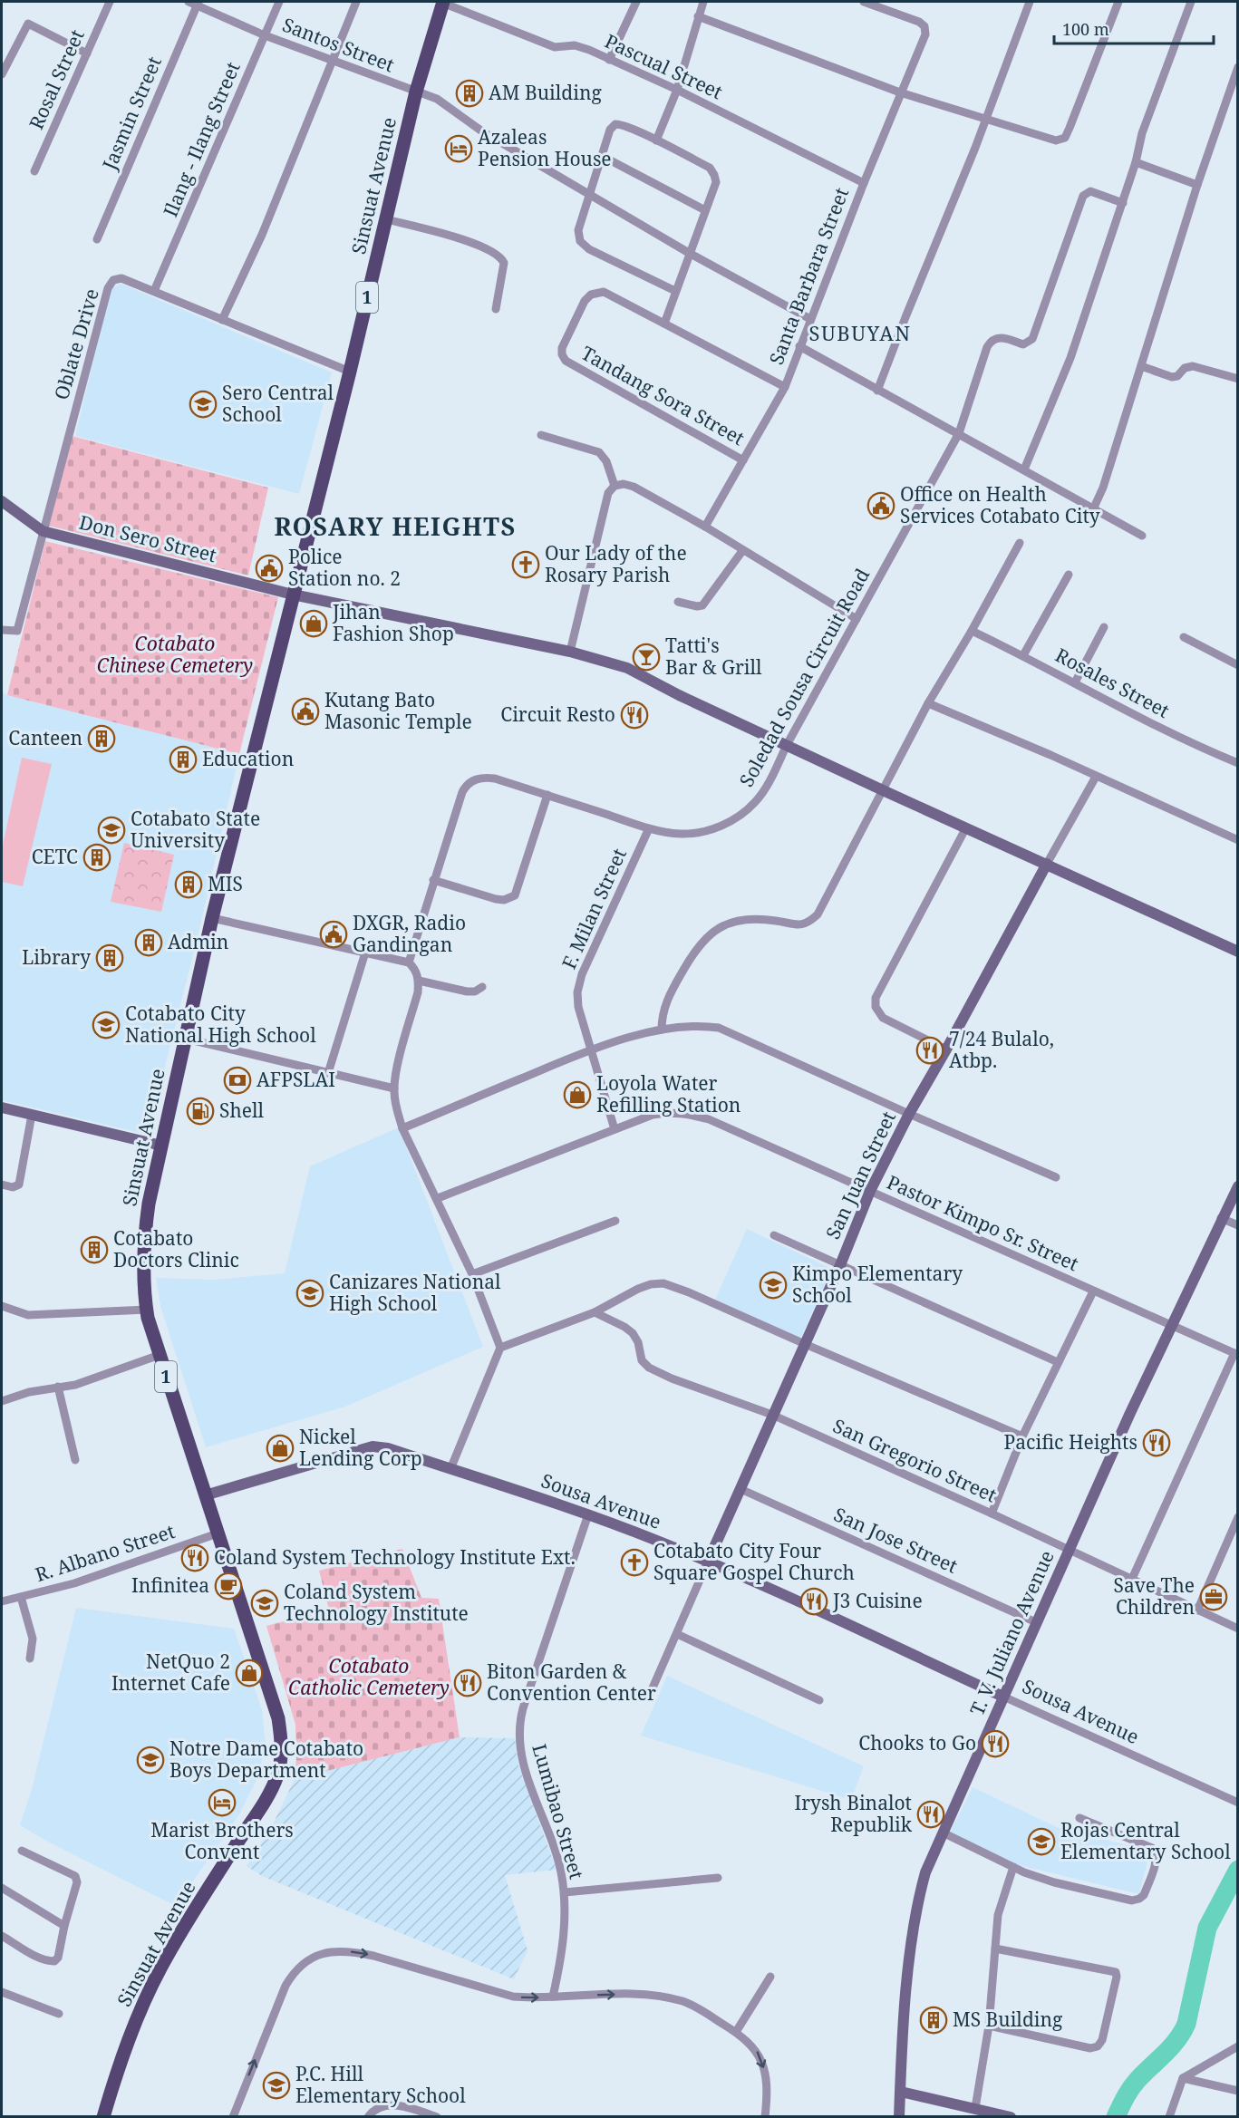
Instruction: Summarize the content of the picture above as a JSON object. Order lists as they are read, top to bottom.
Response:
{
  "streets": {
    "main road": [
      "Sinsuat Avenue",
      "1",
      "Don Sero Street",
      "San Juan Street",
      "Sousa Avenue",
      "T. V. Juliano Avenue"
    ],
    "street": [
      "Santos Street",
      "Pascual Street",
      "Rosal Street",
      "Jasmin Street",
      "Ilang - Ilang Street",
      "Santa Barbara Street",
      "Oblate Drive",
      "Tandang Sora Street",
      "Soledad Sousa Circuit Road",
      "Rosales Street",
      "F. Milan Street",
      "Pastor Kimpo Sr. Street",
      "San Gregorio Street",
      "San Jose Street",
      "R. Albano Street",
      "Lumibao Street"
    ]
  },
  "crossings": [
    ["Santos Street", "Jasmin Street"],
    ["Santos Street", "Ilang - Ilang Street"],
    ["Santos Street", "Sinsuat Avenue"],
    ["Santos Street", "Santa Barbara Street"],
    ["Pascual Street", "Sinsuat Avenue"],
    ["Pascual Street", "Santa Barbara Street"],
    ["Ilang - Ilang Street", "Oblate Drive"],
    ["Sinsuat Avenue", "Oblate Drive"],
    ["Sinsuat Avenue", "Don Sero Street"],
    ["Sinsuat Avenue", "Sousa Avenue"],
    ["Sinsuat Avenue", "R. Albano Street"],
    ["Santa Barbara Street", "Tandang Sora Street"],
    ["Oblate Drive", "Don Sero Street"],
    ["Don Sero Street", "Soledad Sousa Circuit Road"],
    ["Don Sero Street", "San Juan Street"],
    ["Soledad Sousa Circuit Road", "F. Milan Street"],
    ["F. Milan Street", "Pastor Kimpo Sr. Street"],
    ["San Juan Street", "Pastor Kimpo Sr. Street"],
    ["San Juan Street", "San Gregorio Street"],
    ["San Juan Street", "Sousa Avenue"],
    ["San Juan Street", "San Jose Street"],
    ["Pastor Kimpo Sr. Street", "T. V. Juliano Avenue"],
    ["San Gregorio Street", "T. V. Juliano Avenue"],
    ["Sousa Avenue", "T. V. Juliano Avenue"],
    ["Sousa Avenue", "Lumibao Street"],
    ["San Jose Street", "T. V. Juliano Avenue"]
  ],
  "districts": ["SUBUYAN", "ROSARY HEIGHTS"],
  "parks": ["Cotabato Chinese Cemetery", "Cotabato Catholic Cemetery"],
  "places": {
    "building": [
      "AM Building",
      "Canteen",
      "Education",
      "CETC",
      "MIS",
      "Admin",
      "Library",
      "Cotabato Doctors Clinic",
      "MS Building"
    ],
    "hotel": ["Azaleas Pension House", "Marist Brothers Convent"],
    "school or university": [
      "Sero Central School",
      "Cotabato State University",
      "Cotabato City National High School",
      "Kimpo Elementary School",
      "Canizares National High School",
      "Coland System Technology Institute",
      "Notre Dame Cotabato Boys Department",
      "Rojas Central Elementary School",
      "P.C. Hill Elementary School"
    ],
    "public building": [
      "Office on Health Services Cotabato City",
      "Police Station no. 2",
      "Kutang Bato Masonic Temple",
      "DXGR, Radio Gandingan"
    ],
    "church": ["Our Lady of the Rosary Parish", "Cotabato City Four Square Gospel Church"],
    "shop": [
      "Jihan Fashion Shop",
      "Loyola Water Refilling Station",
      "Nickel Lending Corp",
      "NetQuo 2 Internet Cafe"
    ],
    "bar": ["Tatti's Bar & Grill"],
    "restaurant": [
      "Circuit Resto",
      "7/24 Bulalo, Atbp.",
      "Pacific Heights",
      "Coland System Technology Institute Ext.",
      "J3 Cuisine",
      "Biton Garden & Convention Center",
      "Chooks to Go",
      "Irysh Binalot Republik"
    ],
    "bank": ["AFPSLAI"],
    "fuel station": ["Shell"],
    "cafe": ["Infinitea"],
    "office": ["Save The Children"]
  },
  "scale_bar": "100 m"
}
